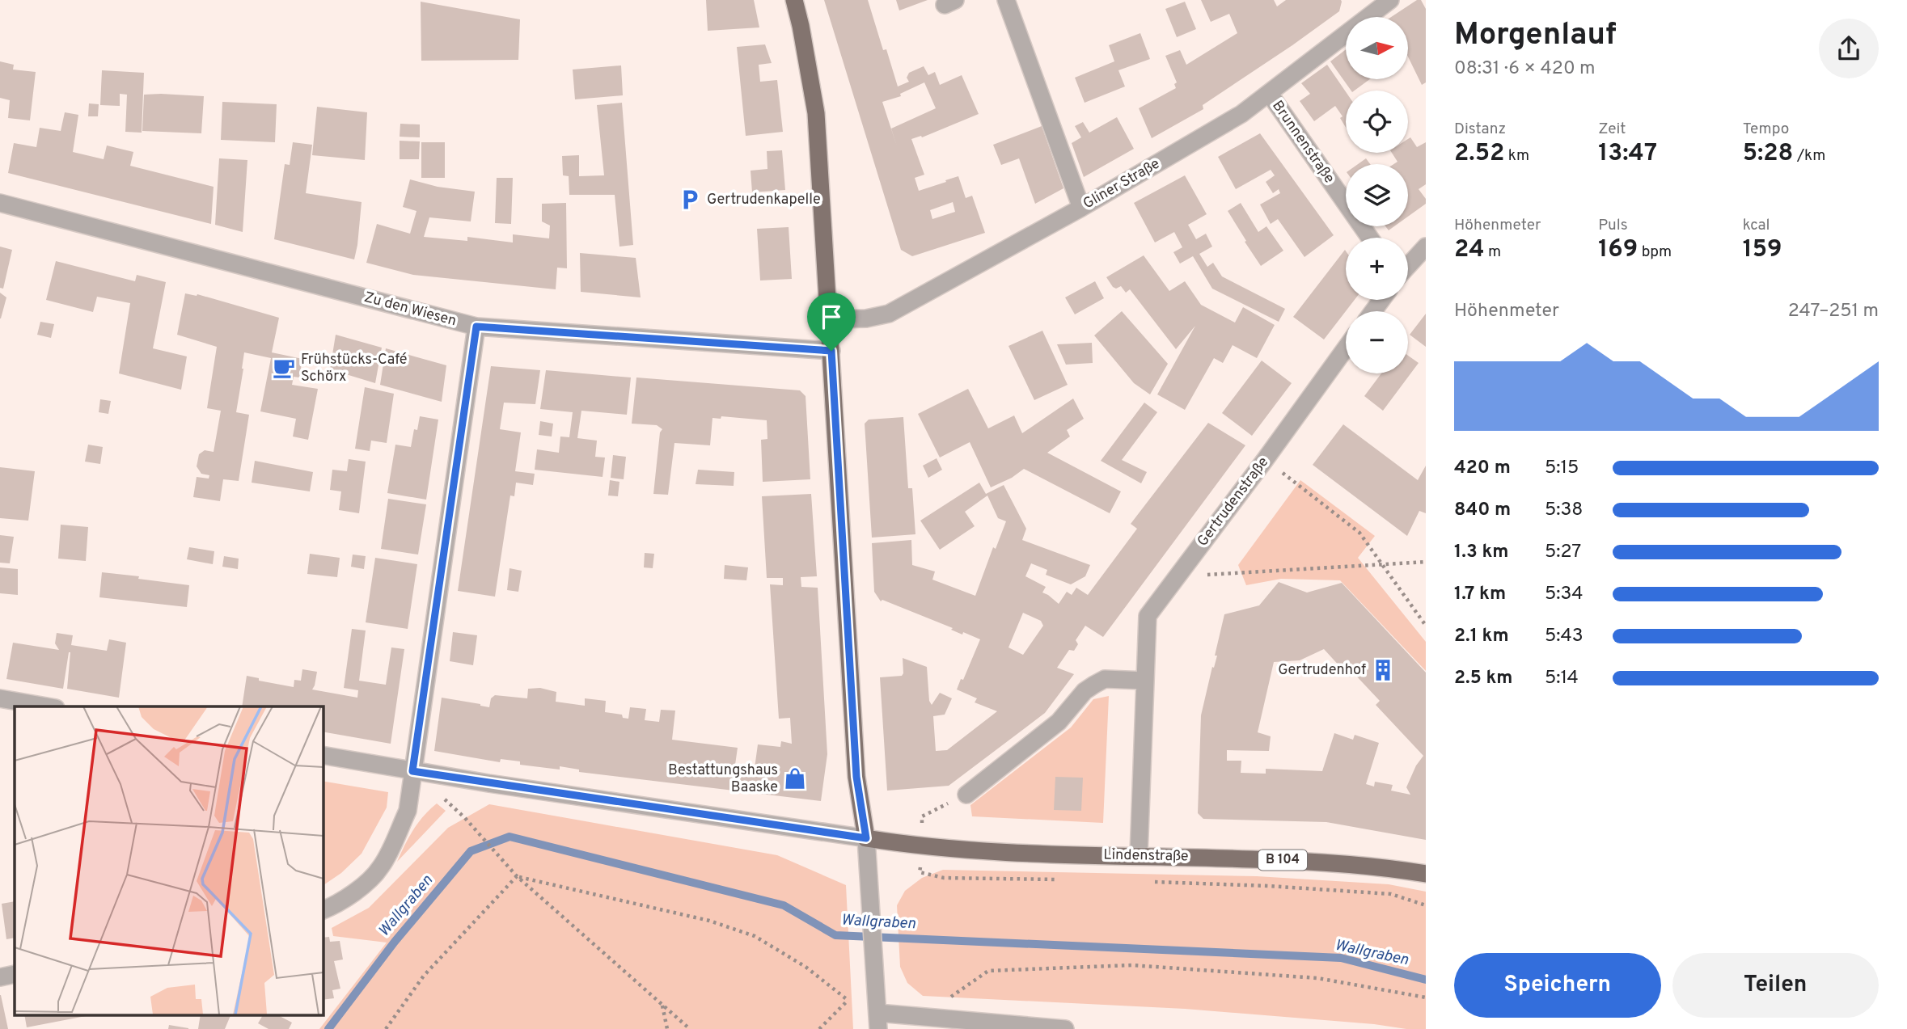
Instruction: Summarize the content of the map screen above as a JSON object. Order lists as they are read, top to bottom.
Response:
{
  "streets": {
    "main road": ["Lindenstraße", "B 104"],
    "street": [
      "Brunnenstraße",
      "Gliner Straße",
      "Zu den Wiesen",
      "Gertrudenstraße"
    ]
  },
  "crossings": [
    ["Brunnenstraße", "Gliner Straße"],
    ["Gertrudenstraße", "Lindenstraße"]
  ],
  "water": ["Wallgraben"],
  "places": {
    "parking": ["Gertrudenkapelle"],
    "cafe": ["Frühstücks-Café Schörx"],
    "building": ["Gertrudenhof"],
    "shop": ["Bestattungshaus Baaske"]
  },
  "north": "right",
  "page": {
    "heading": ["Morgenlauf", "08:31 · 6 × 420 m"],
    "map_buttons": ["+", "−"],
    "stats": [
      ["Distanz", "2.52 km"],
      ["Zeit", "13:47"],
      ["Tempo", "5:28 /km"],
      ["Höhenmeter", "24 m"],
      ["Puls", "169 bpm"],
      ["kcal", "159"]
    ],
    "chart": ["Höhenmeter", "247–251 m"],
    "list": [
      {
        "name": "420 m",
        "note": "5:15"
      },
      {
        "name": "840 m",
        "note": "5:38"
      },
      {
        "name": "1.3 km",
        "note": "5:27"
      },
      {
        "name": "1.7 km",
        "note": "5:34"
      },
      {
        "name": "2.1 km",
        "note": "5:43"
      },
      {
        "name": "2.5 km",
        "note": "5:14"
      }
    ],
    "buttons": ["Speichern", "Teilen"]
  }
}
